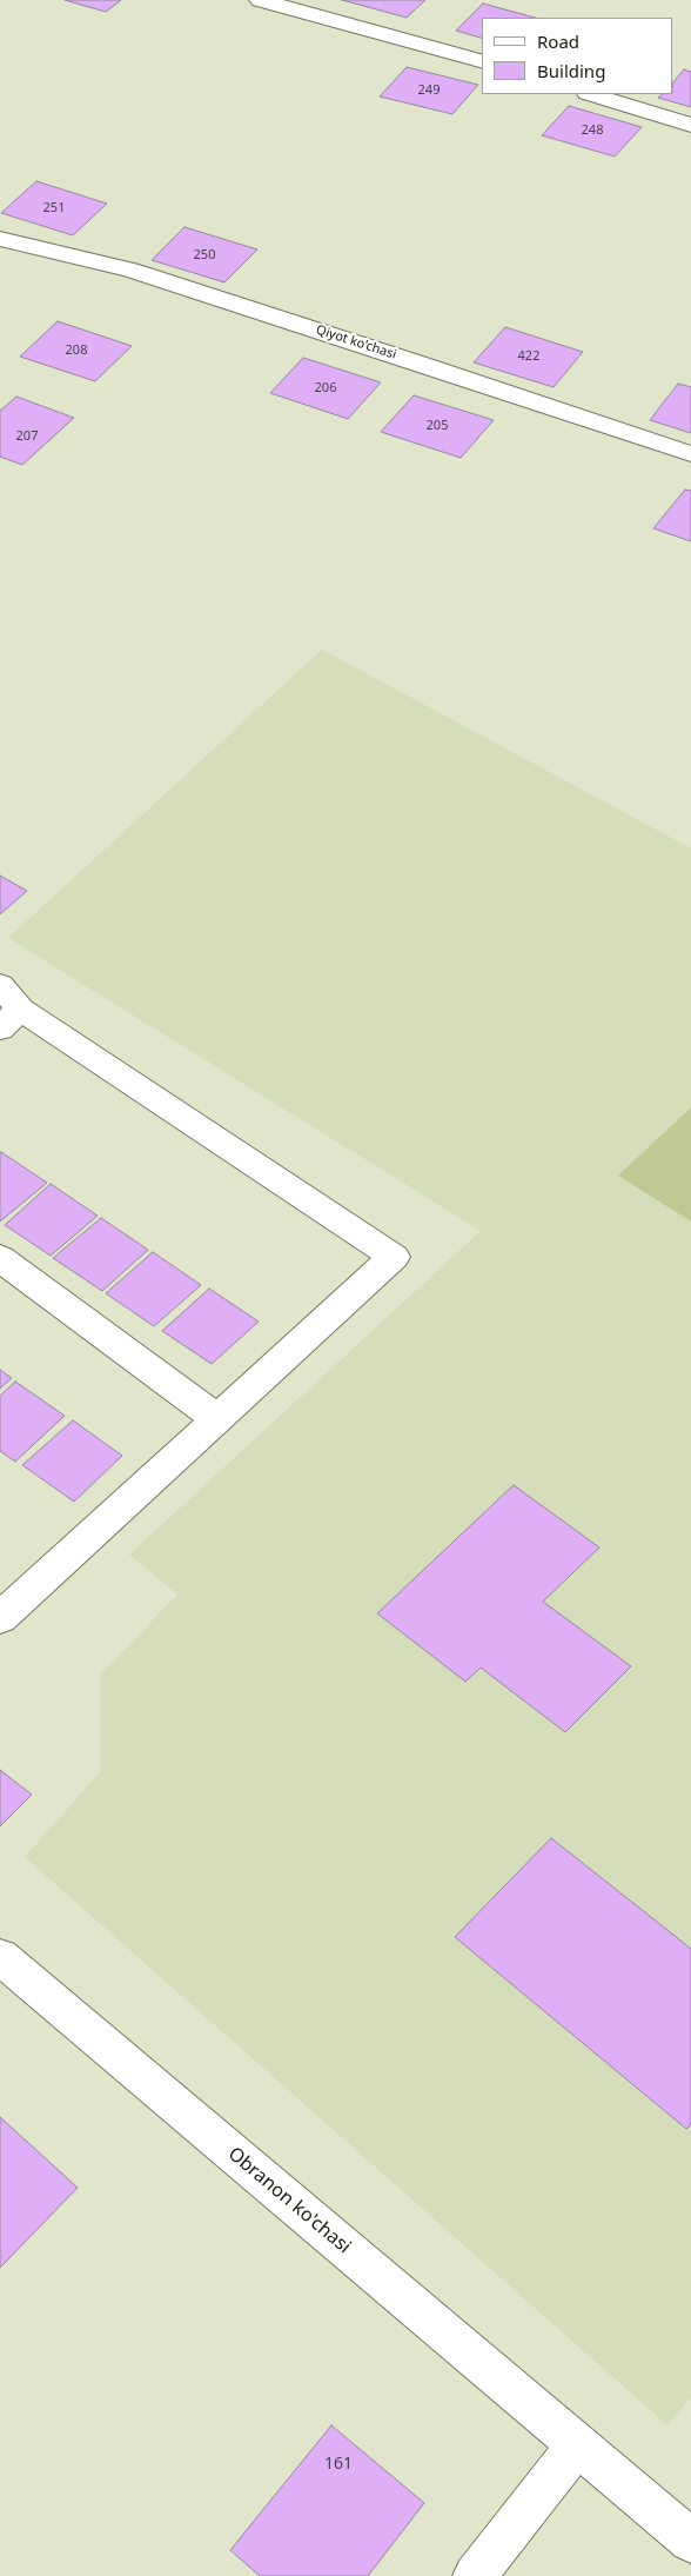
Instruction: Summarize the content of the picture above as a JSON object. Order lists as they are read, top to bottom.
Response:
{
  "streets": {
    "street": ["Qiyot ko'chasi", "Obranon ko'chasi"]
  },
  "house_numbers": [
    "249",
    "248",
    "251",
    "250",
    "208",
    "422",
    "206",
    "205",
    "207",
    "161"
  ],
  "legend": ["Road", "Building"]
}
